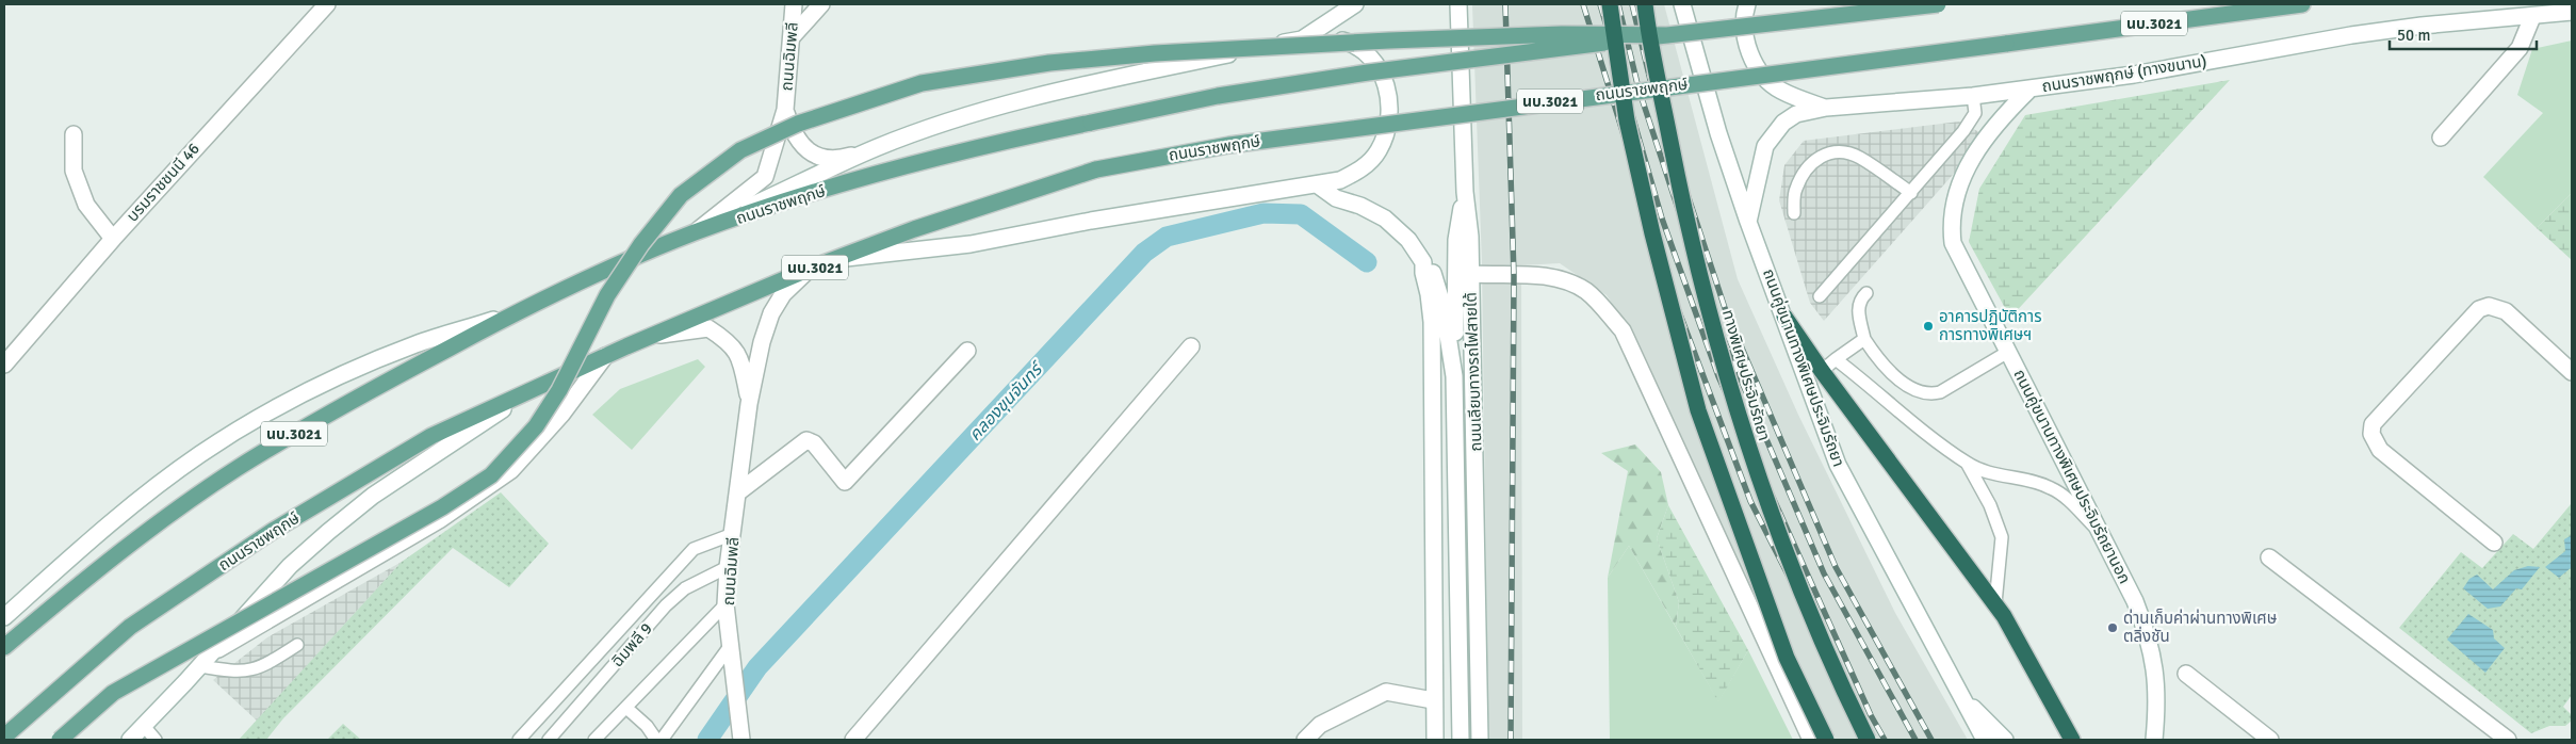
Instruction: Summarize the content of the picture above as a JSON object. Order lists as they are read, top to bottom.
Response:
{
  "streets": {
    "highway": ["ทางพิเศษประจิมรัถยา"],
    "main road": [
      "นบ.3021",
      "ถนนฉิมพลี",
      "ถนนราชพฤกษ์ (ทางขนาน)",
      "ถนนราชพฤกษ์",
      "บรมราชชนนี 46",
      "ถนนคู่ขนานทางพิเศษประจิมรัถยา",
      "ถนนเลียบทางรถไฟสายใต้",
      "ถนนคู่ขนานทางพิเศษประจิมรัถยานอก"
    ],
    "lane": ["ฉิมพลี 9"]
  },
  "crossings": [
    ["ถนนฉิมพลี", "ถนนราชพฤกษ์"],
    ["ถนนฉิมพลี", "ฉิมพลี 9"],
    ["ถนนราชพฤกษ์ (ทางขนาน)", "ถนนคู่ขนานทางพิเศษประจิมรัถยา"],
    ["ถนนราชพฤกษ์ (ทางขนาน)", "ถนนคู่ขนานทางพิเศษประจิมรัถยานอก"]
  ],
  "water": ["คลองขุนจันทร์"],
  "places": ["อาคารปฏิบัติการ การทางพิเศษฯ", "ด่านเก็บค่าผ่านทางพิเศษ ตลิ่งชัน"],
  "scale_bar": "50 m"
}
